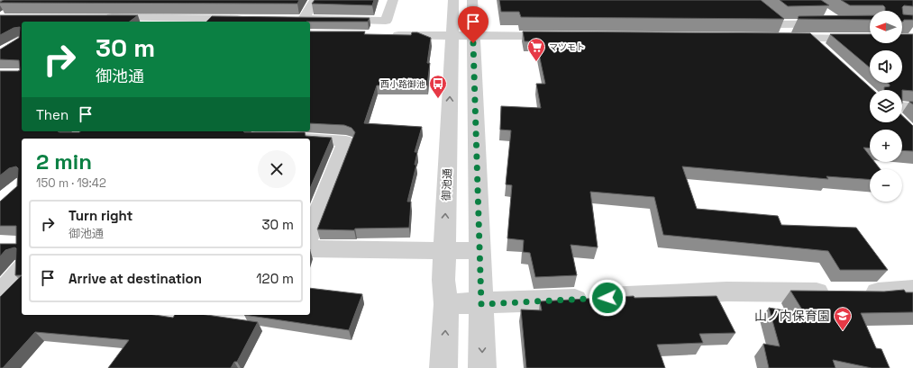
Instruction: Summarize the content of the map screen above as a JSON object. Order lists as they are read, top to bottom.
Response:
{
  "streets": {
    "street": ["御池通"]
  },
  "places": {
    "supermarket": ["マツモト"],
    "bus stop": ["西小路御池"],
    "school or university": ["山ノ内保育園"]
  },
  "north": "left",
  "page": {
    "map_buttons": ["+", "−"],
    "turn": ["30 m", "御池通"],
    "then": "Then",
    "heading": ["2 min", "150 m · 19:42"],
    "list": [
      {
        "name": "Turn right",
        "note": "御池通",
        "value": "30 m"
      },
      {
        "name": "Arrive at destination",
        "value": "120 m"
      }
    ]
  }
}
